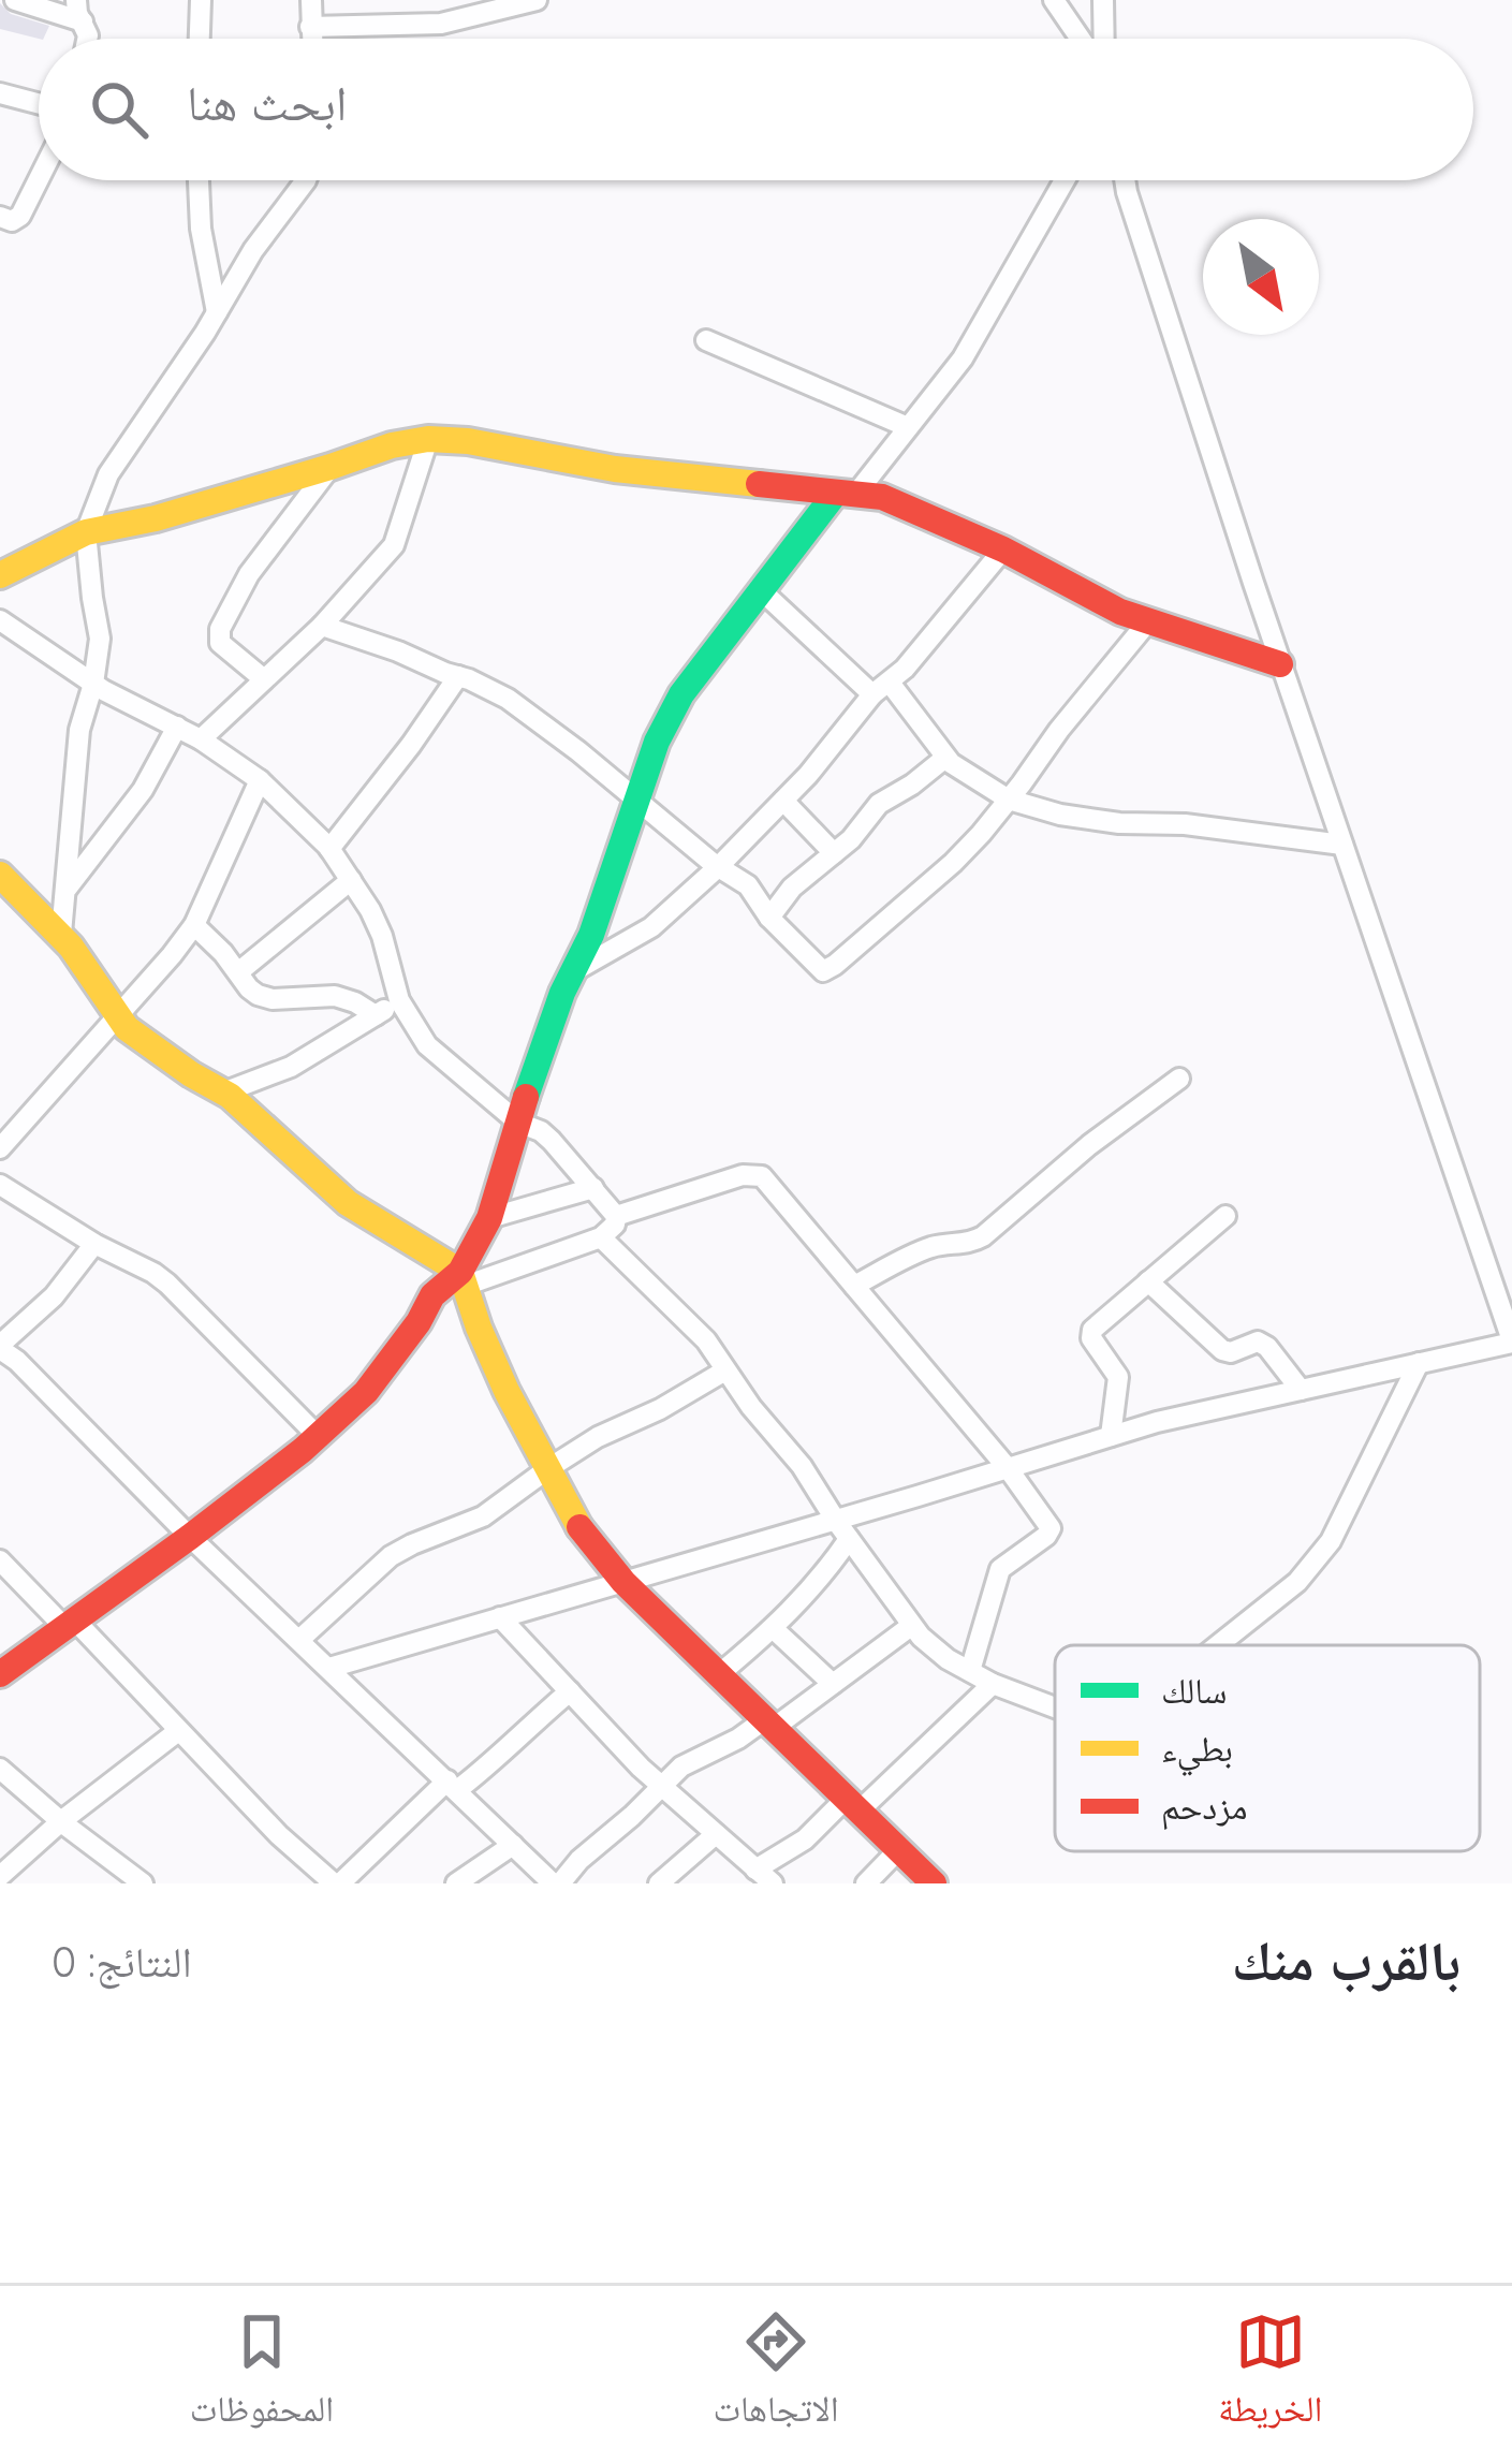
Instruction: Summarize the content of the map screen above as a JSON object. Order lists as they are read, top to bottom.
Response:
{
  "legend": ["سالك", "بطيء", "مزدحم"],
  "north": "bottom right",
  "page": {
    "search": "ابحث هنا",
    "heading": ["بالقرب منك", "النتائج: 0"],
    "nav": ["الخريطة", "الاتجاهات", "المحفوظات"]
  }
}
